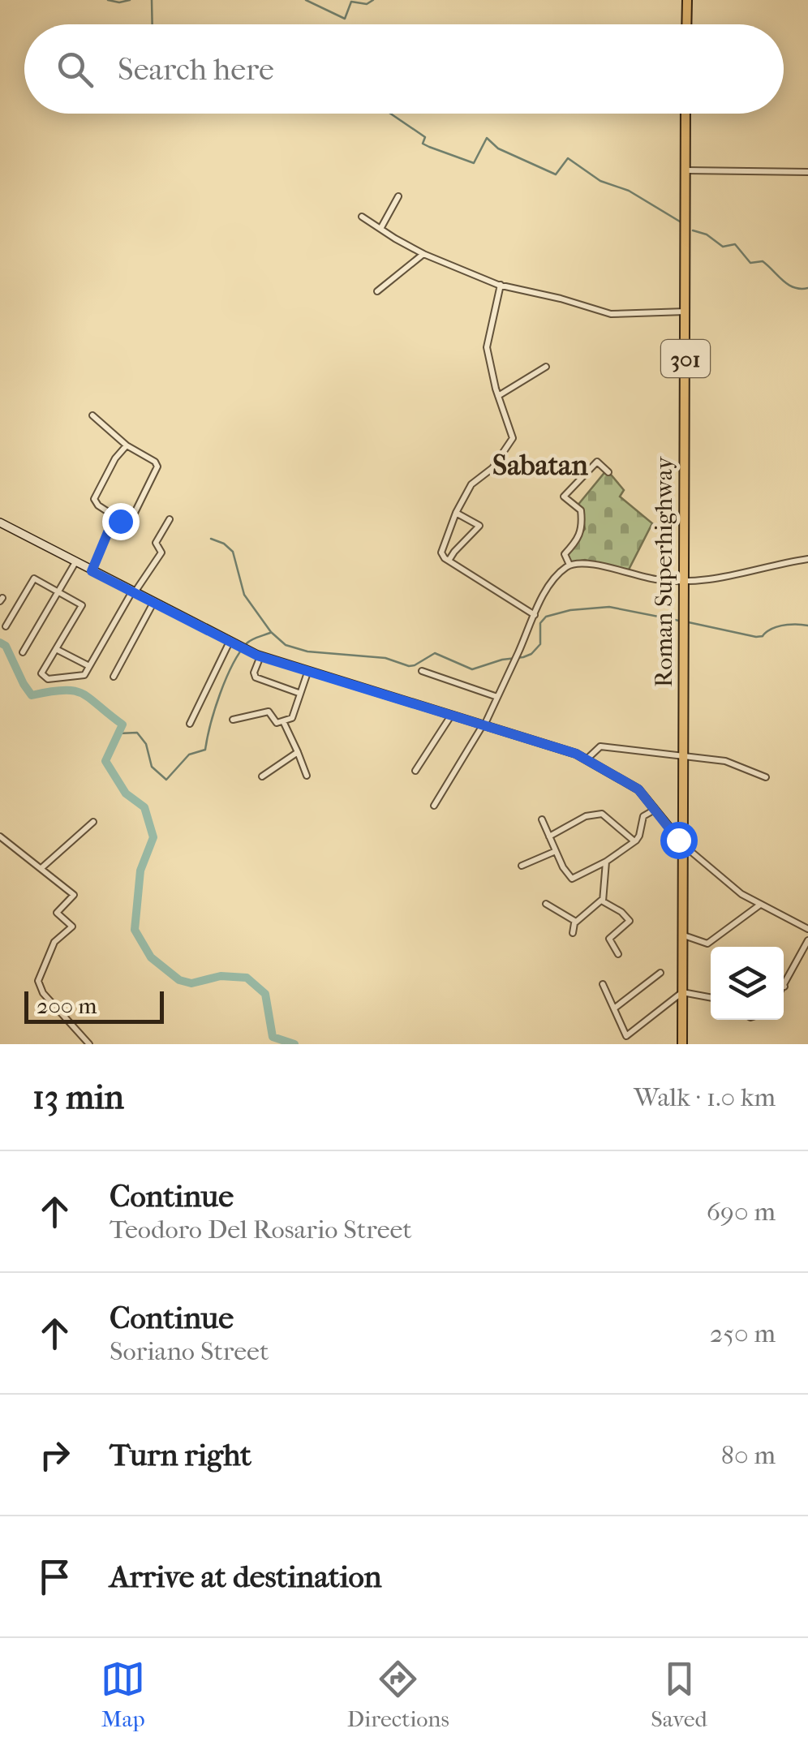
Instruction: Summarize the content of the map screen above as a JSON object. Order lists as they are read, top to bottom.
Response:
{
  "streets": {
    "main road": ["301", "Roman Superhighway"]
  },
  "districts": ["Sabatan"],
  "scale_bar": "200 m",
  "page": {
    "search": "Search here",
    "scale": "200 m",
    "heading": ["13 min", "Walk · 1.0 km"],
    "list": [
      ["Continue", "Teodoro Del Rosario Street", "690 m"],
      ["Continue", "Soriano Street", "250 m"],
      ["Turn right", "80 m"],
      "Arrive at destination"
    ],
    "nav": ["Map", "Directions", "Saved"]
  }
}
